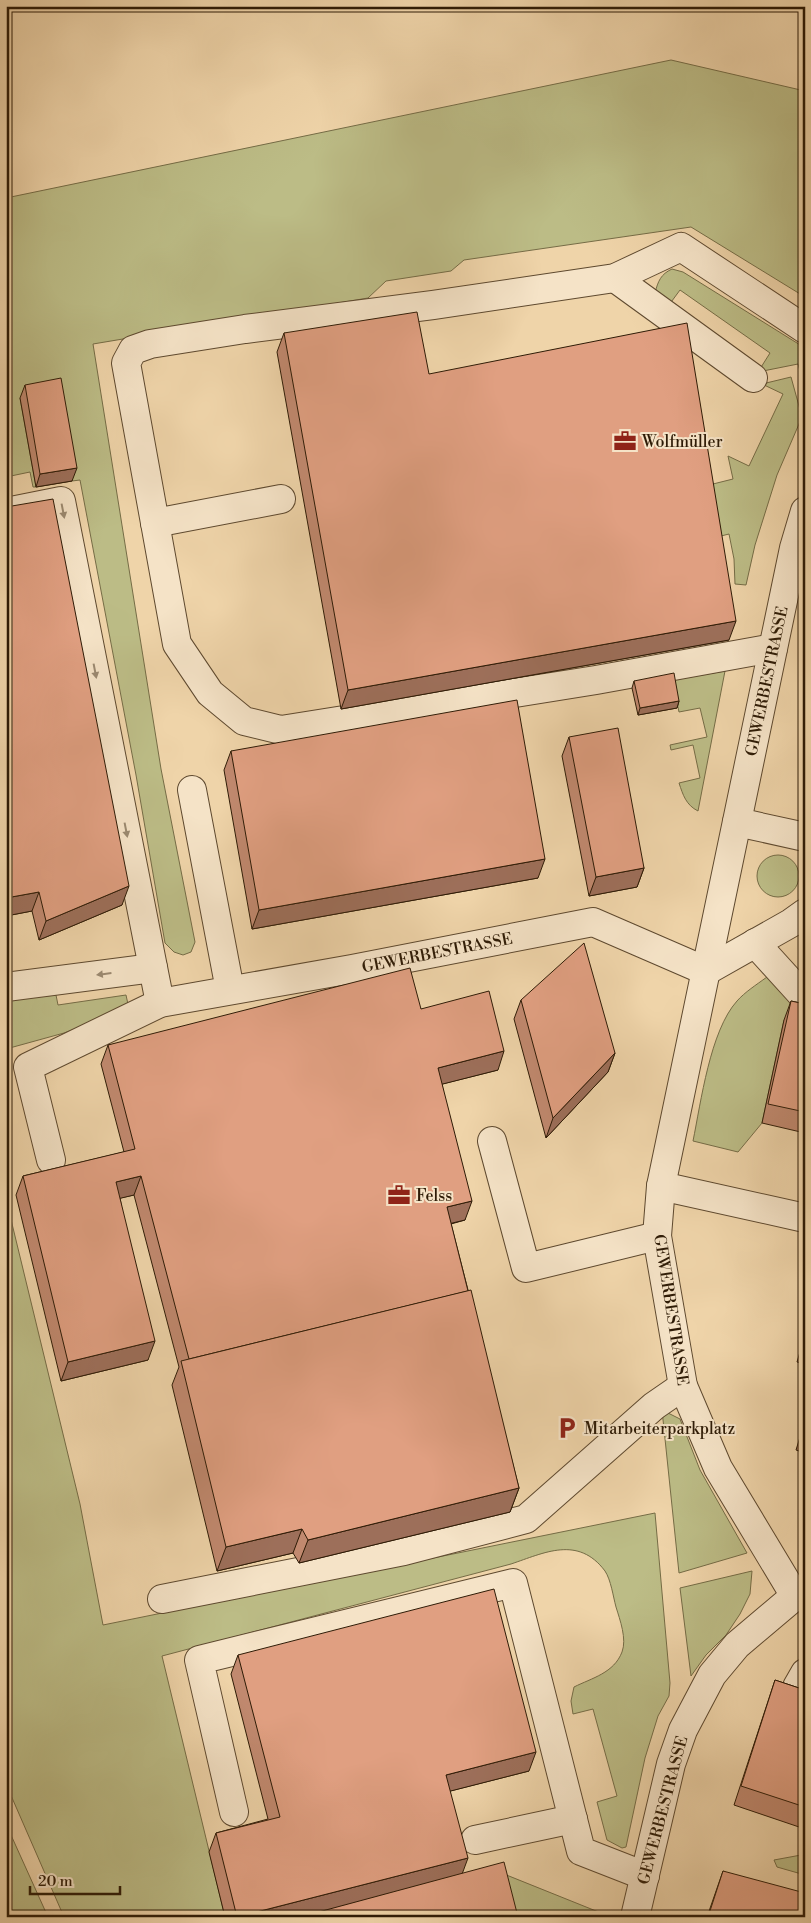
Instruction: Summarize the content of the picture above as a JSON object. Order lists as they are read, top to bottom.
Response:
{
  "streets": {
    "street": ["GEWERBESTRASSE"]
  },
  "places": {
    "office": ["Wolfmüller", "Felss"],
    "parking": ["Mitarbeiterparkplatz"]
  },
  "scale_bar": "20 m"
}
